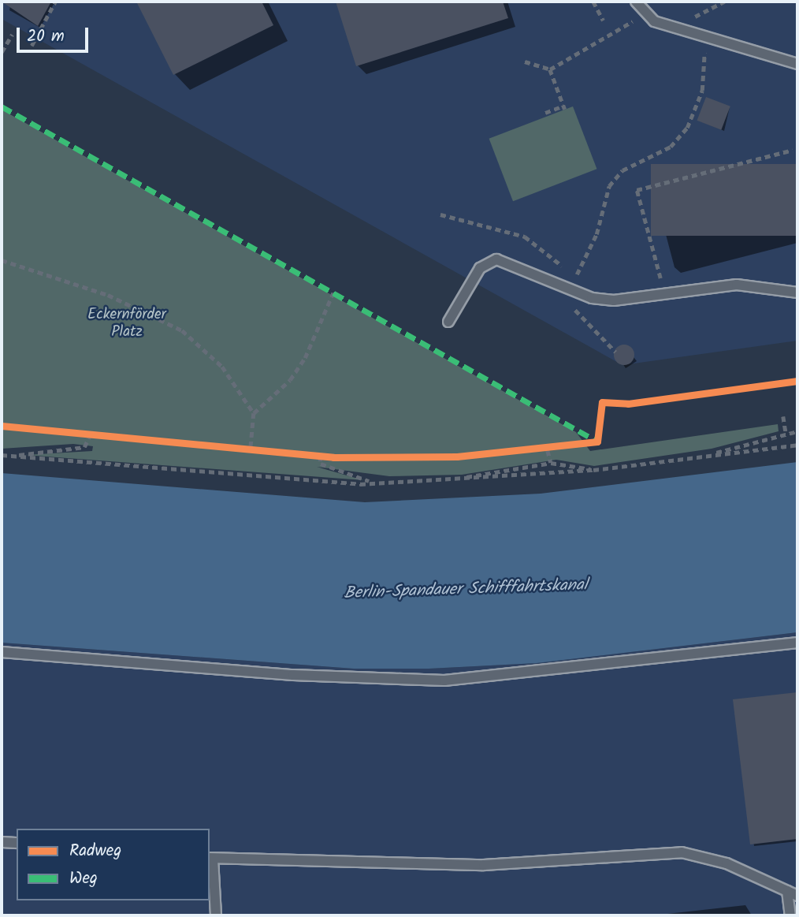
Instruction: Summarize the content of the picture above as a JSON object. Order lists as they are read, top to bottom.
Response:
{
  "water": ["Berlin-Spandauer Schifffahrtskanal"],
  "parks": ["Eckernförder Platz"],
  "legend": ["Radweg", "Weg"],
  "scale_bar": "20 m"
}
